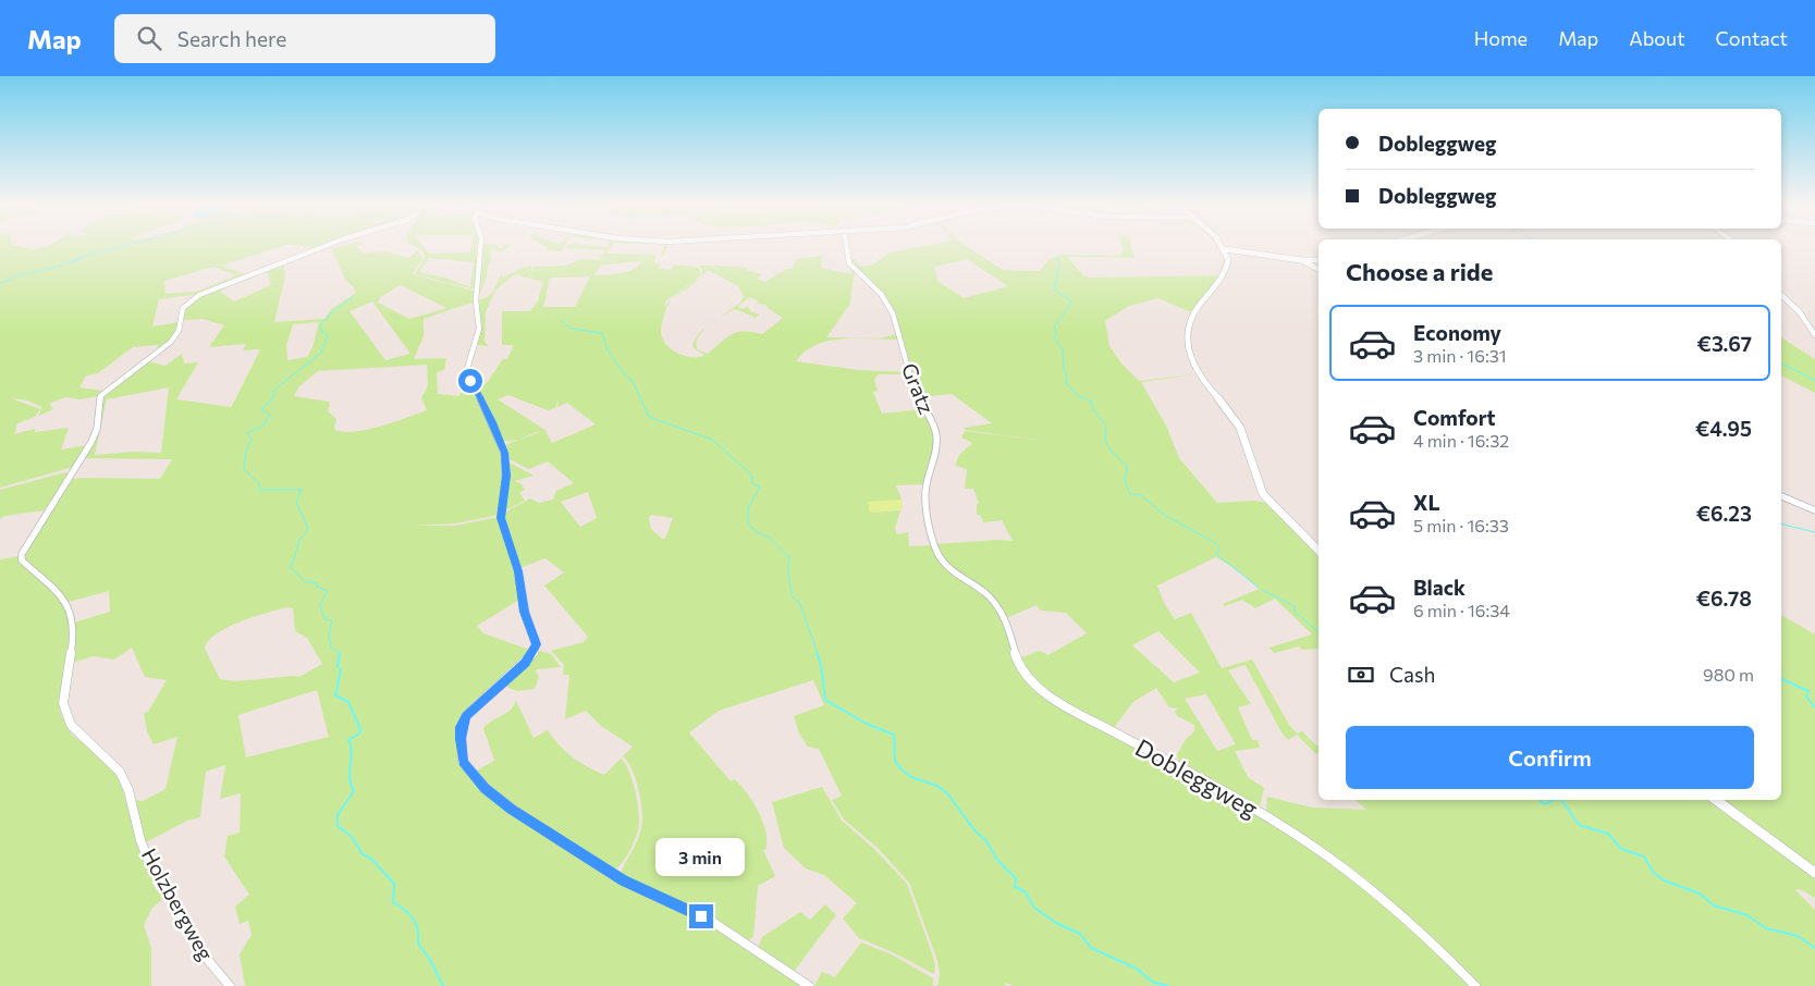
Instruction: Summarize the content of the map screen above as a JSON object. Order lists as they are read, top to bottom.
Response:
{
  "streets": {
    "street": ["Gratz", "Dobleggweg", "Holzbergweg"]
  },
  "crossings": [
    ["Gratz", "Dobleggweg"]
  ],
  "page": {
    "header": "Map",
    "search": "Search here",
    "nav": [
      "Home",
      "Map",
      "About",
      "Contact"
    ],
    "banner": ["Dobleggweg", "Dobleggweg"],
    "heading": "Choose a ride",
    "list": [
      {
        "name": "Economy",
        "note": "3 min · 16:31",
        "value": "€3.67"
      },
      {
        "name": "Comfort",
        "note": "4 min · 16:32",
        "value": "€4.95"
      },
      {
        "name": "XL",
        "note": "5 min · 16:33",
        "value": "€6.23"
      },
      {
        "name": "Black",
        "note": "6 min · 16:34",
        "value": "€6.78"
      }
    ],
    "pay": ["Cash", "980 m"],
    "buttons": "Confirm",
    "bubble": "3 min"
  }
}
